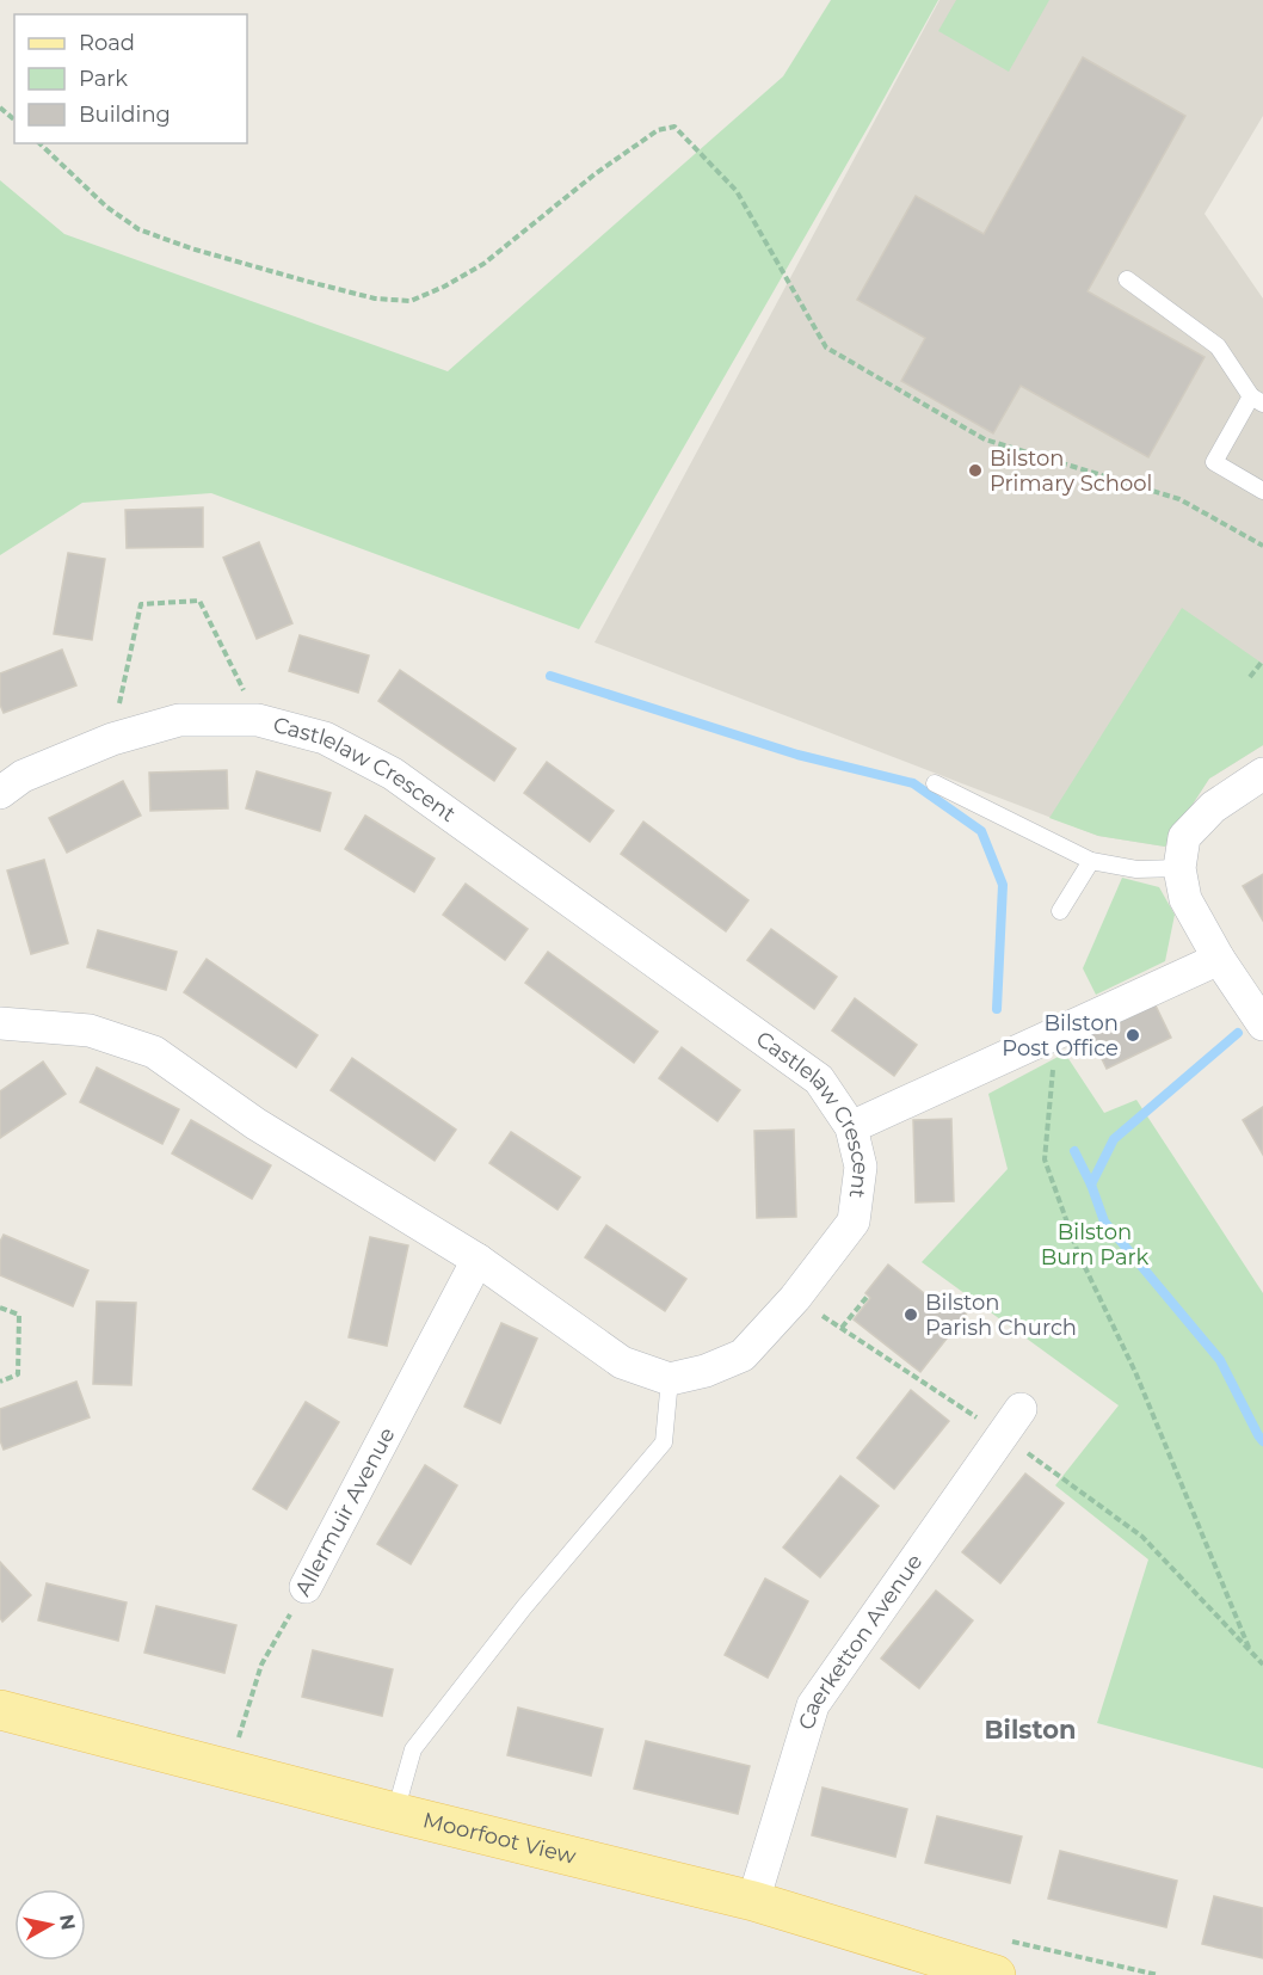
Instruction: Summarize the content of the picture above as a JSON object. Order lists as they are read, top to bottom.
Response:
{
  "streets": {
    "main road": ["Moorfoot View"],
    "street": ["Castlelaw Crescent", "Allermuir Avenue", "Caerketton Avenue"]
  },
  "crossings": [
    ["Allermuir Avenue", "Moorfoot View"],
    ["Caerketton Avenue", "Moorfoot View"]
  ],
  "districts": ["Bilston"],
  "parks": ["Bilston Burn Park"],
  "places": ["Bilston Primary School", "Bilston Post Office", "Bilston Parish Church"],
  "legend": ["Road", "Park", "Building"],
  "north": "right"
}
